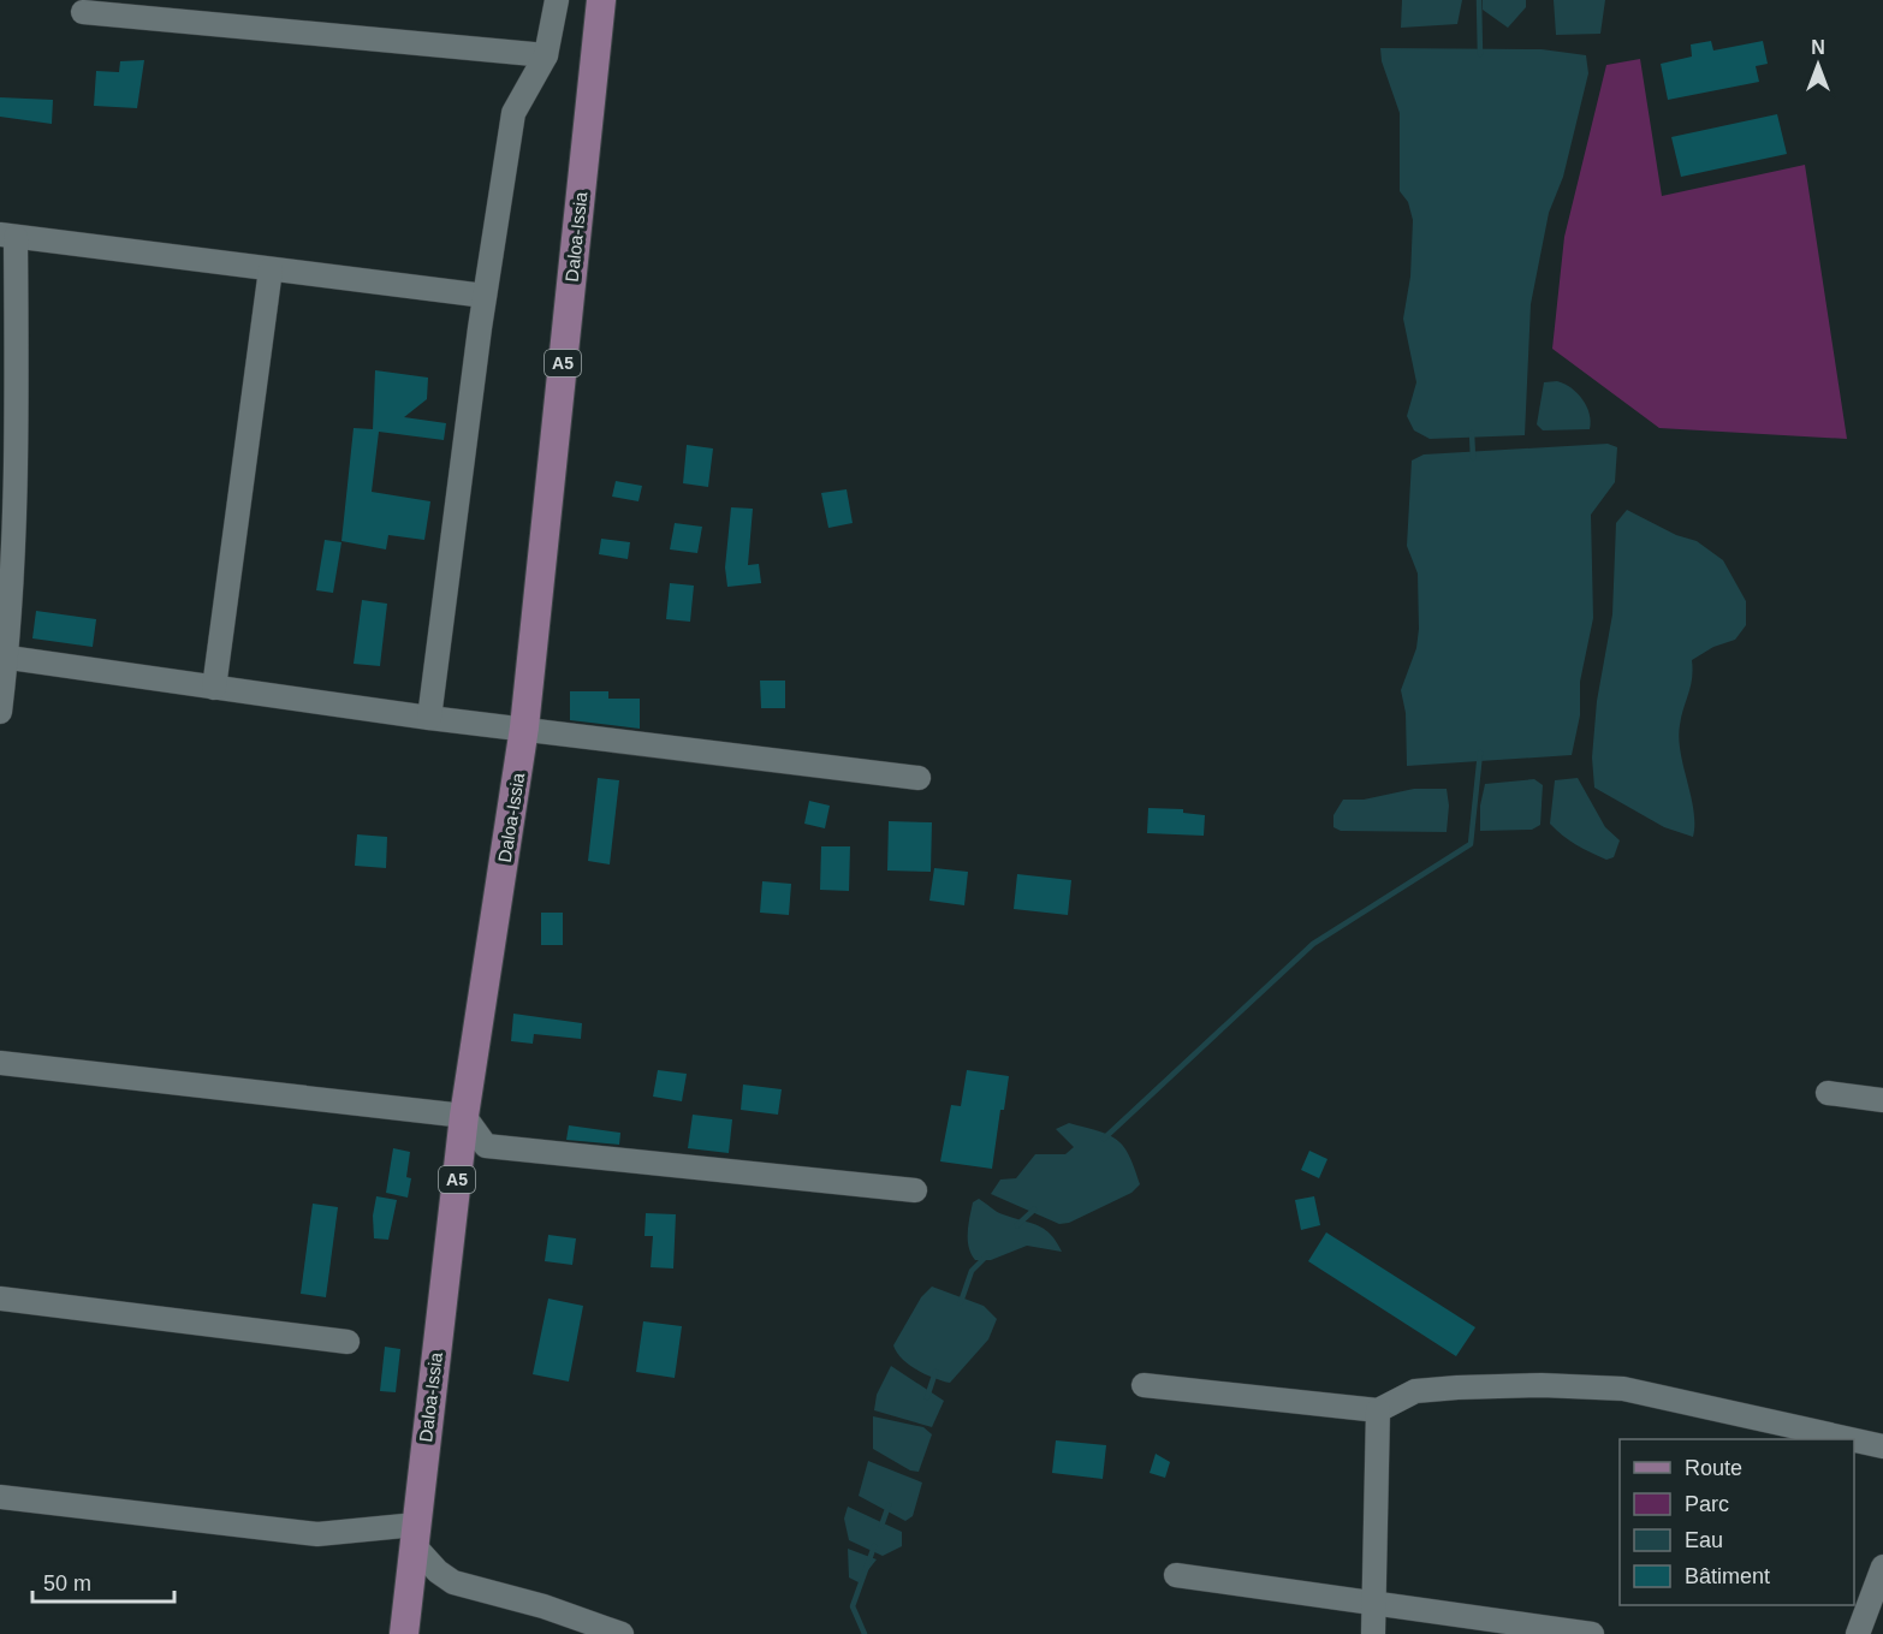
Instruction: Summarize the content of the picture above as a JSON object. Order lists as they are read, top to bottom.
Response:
{
  "streets": {
    "main road": ["Daloa-Issia", "A5"]
  },
  "legend": [
    "Route",
    "Parc",
    "Eau",
    "Bâtiment"
  ],
  "scale_bar": "50 m",
  "north": "top"
}
